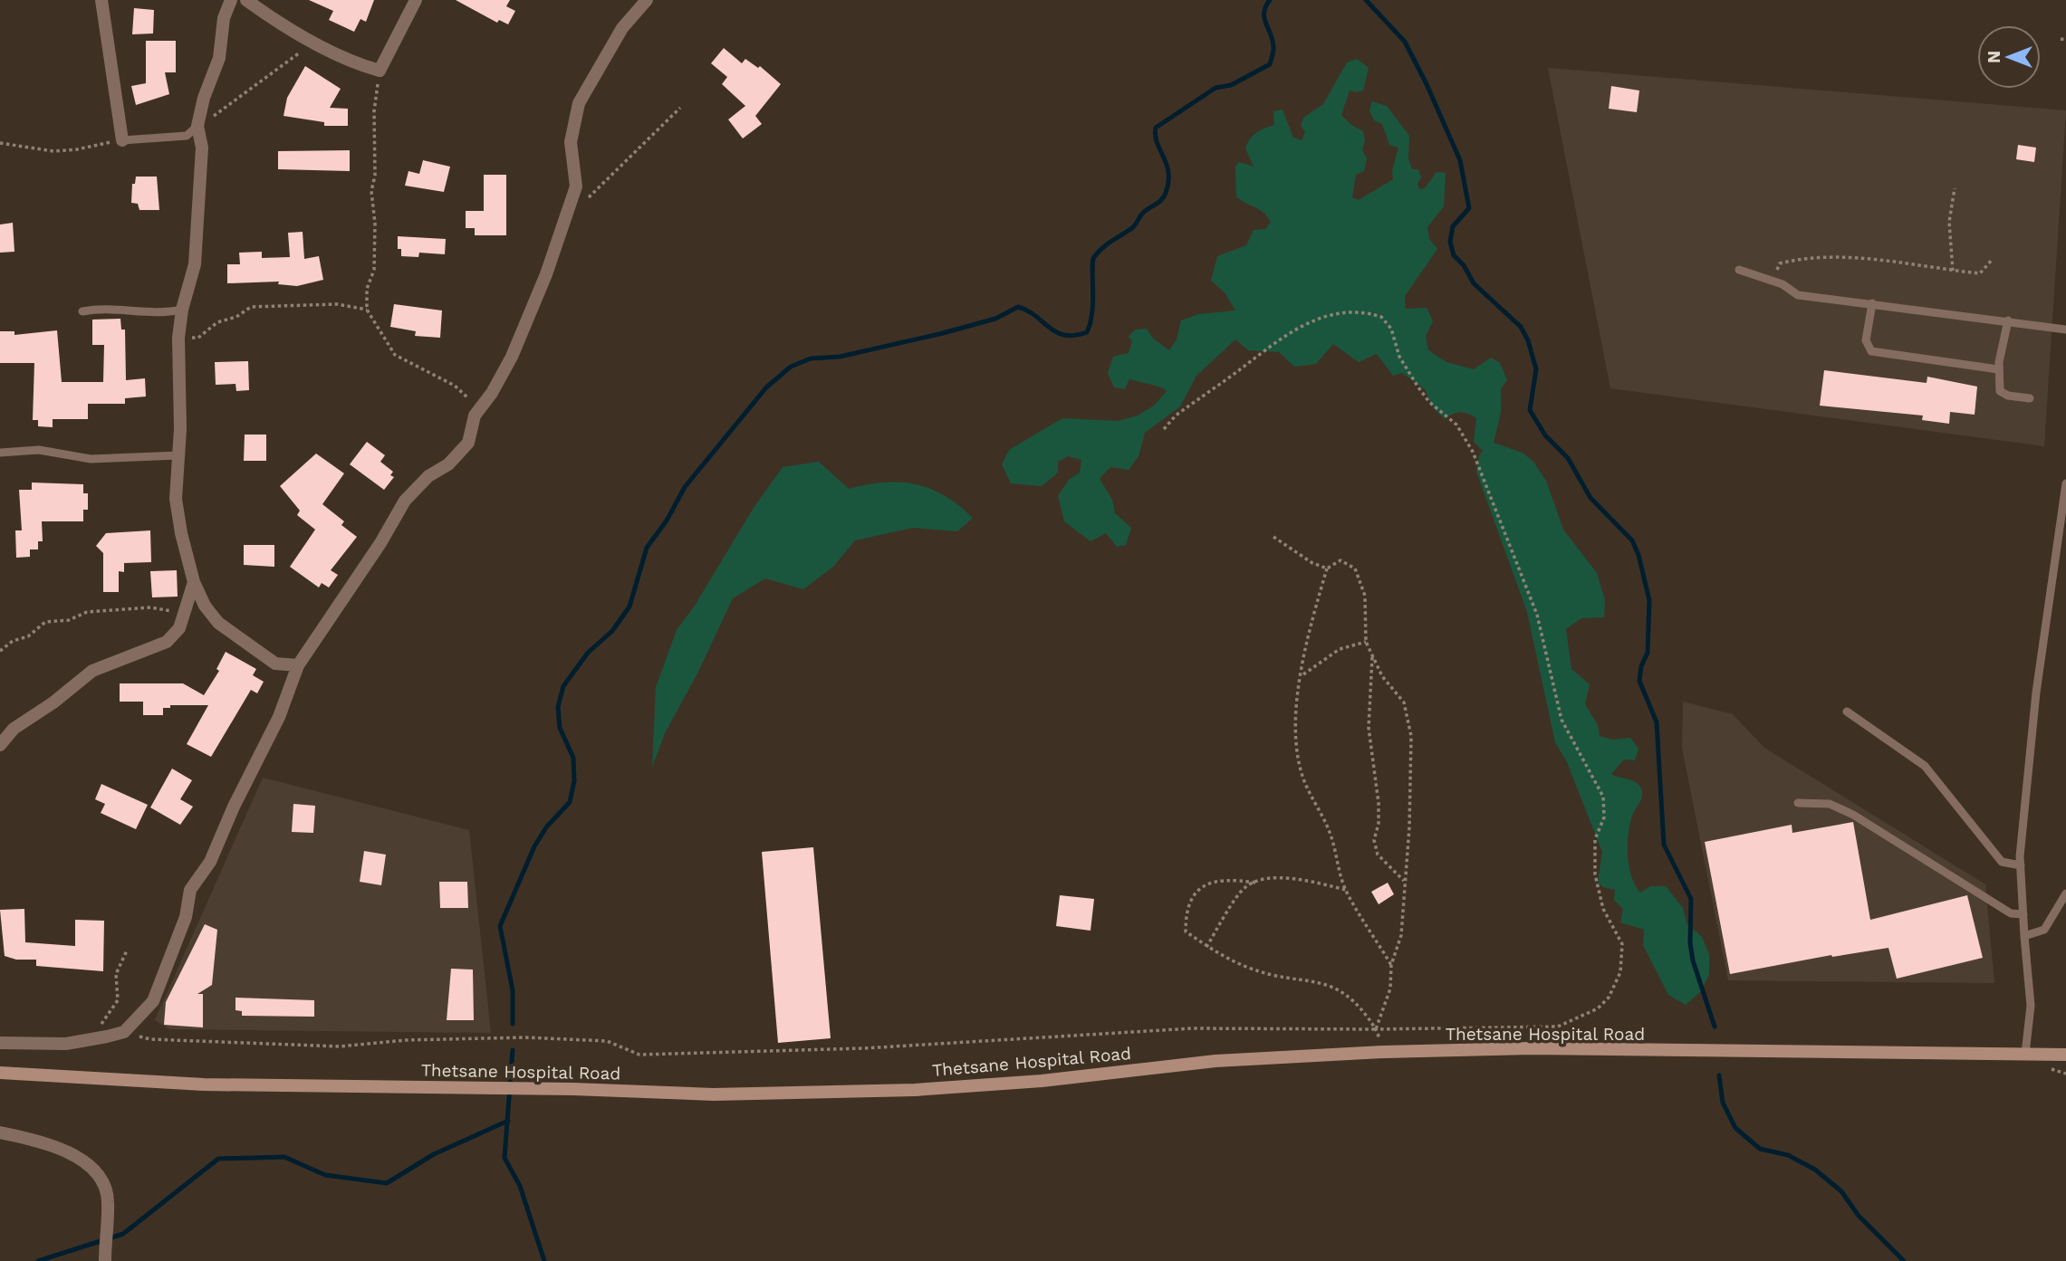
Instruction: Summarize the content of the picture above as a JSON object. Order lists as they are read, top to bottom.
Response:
{
  "streets": {
    "main road": ["Thetsane Hospital Road"]
  },
  "north": "left"
}
